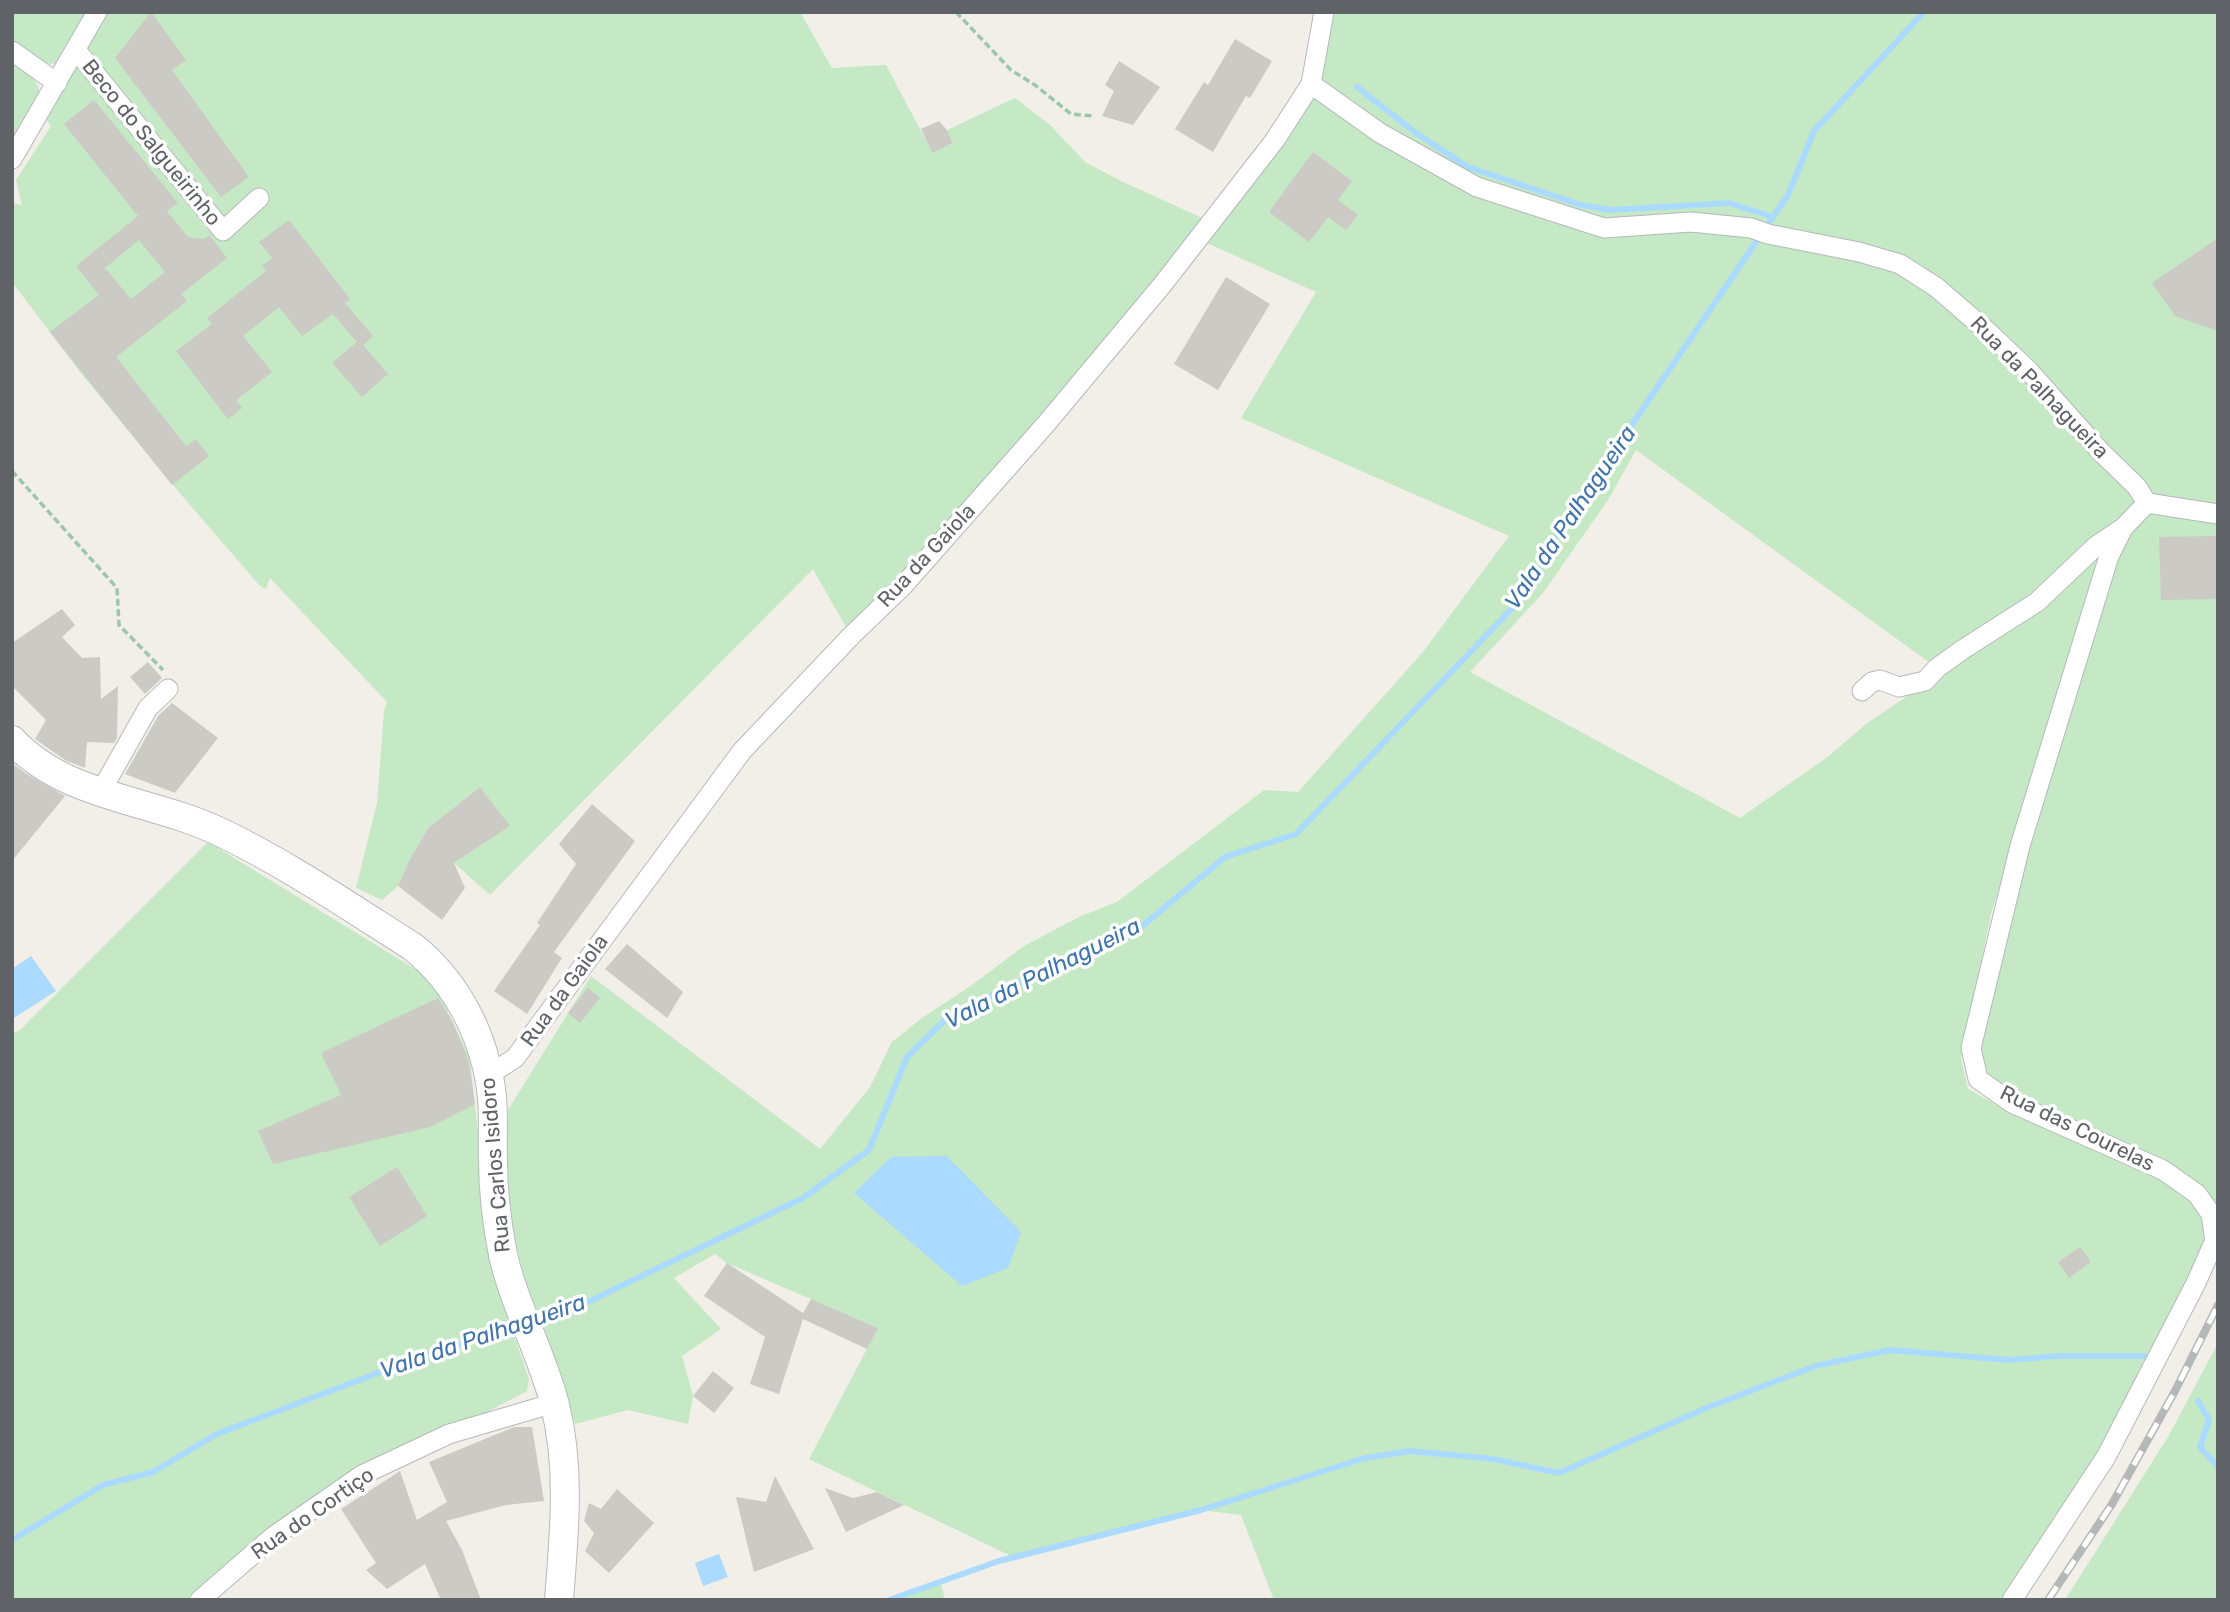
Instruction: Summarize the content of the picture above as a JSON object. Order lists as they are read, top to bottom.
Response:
{
  "streets": {
    "street": [
      "Beco do Salgueirinho",
      "Rua da Palhagueira",
      "Rua da Gaiola",
      "Rua das Courelas",
      "Rua Carlos Isidoro",
      "Rua do Cortiço"
    ]
  },
  "crossings": [
    ["Rua da Palhagueira", "Rua da Gaiola"],
    ["Rua da Gaiola", "Rua Carlos Isidoro"],
    ["Rua Carlos Isidoro", "Rua do Cortiço"]
  ],
  "water": ["Vala da Palhagueira"]
}
